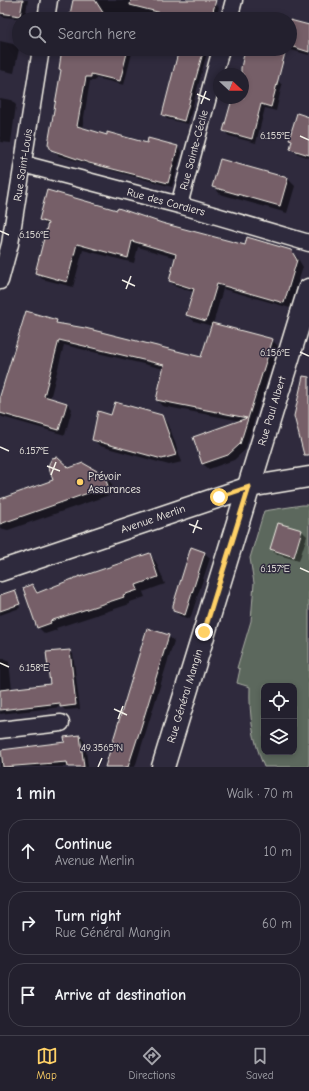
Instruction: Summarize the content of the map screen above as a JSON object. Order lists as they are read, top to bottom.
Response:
{
  "streets": {
    "main road": ["Rue Paul Albert", "Rue Général Mangin"],
    "street": [
      "Rue Sainte-Cécile",
      "Rue Saint-Louis",
      "Rue des Cordiers",
      "Avenue Merlin"
    ]
  },
  "crossings": [
    ["Rue Sainte-Cécile", "Rue des Cordiers"],
    ["Rue Saint-Louis", "Rue des Cordiers"],
    ["Rue Paul Albert", "Avenue Merlin"],
    ["Rue Paul Albert", "Rue Général Mangin"],
    ["Avenue Merlin", "Rue Général Mangin"]
  ],
  "places": ["Prévoir Assurances"],
  "north": "right",
  "page": {
    "search": "Search here",
    "heading": ["1 min", "Walk · 70 m"],
    "list": [
      ["Continue", "Avenue Merlin", "10 m"],
      ["Turn right", "Rue Général Mangin", "60 m"],
      "Arrive at destination"
    ],
    "nav": ["Map", "Directions", "Saved"]
  },
  "coordinates": [
    "6.155°E",
    "6.156°E",
    "6.157°E",
    "6.158°E",
    "49.3565°N"
  ]
}
